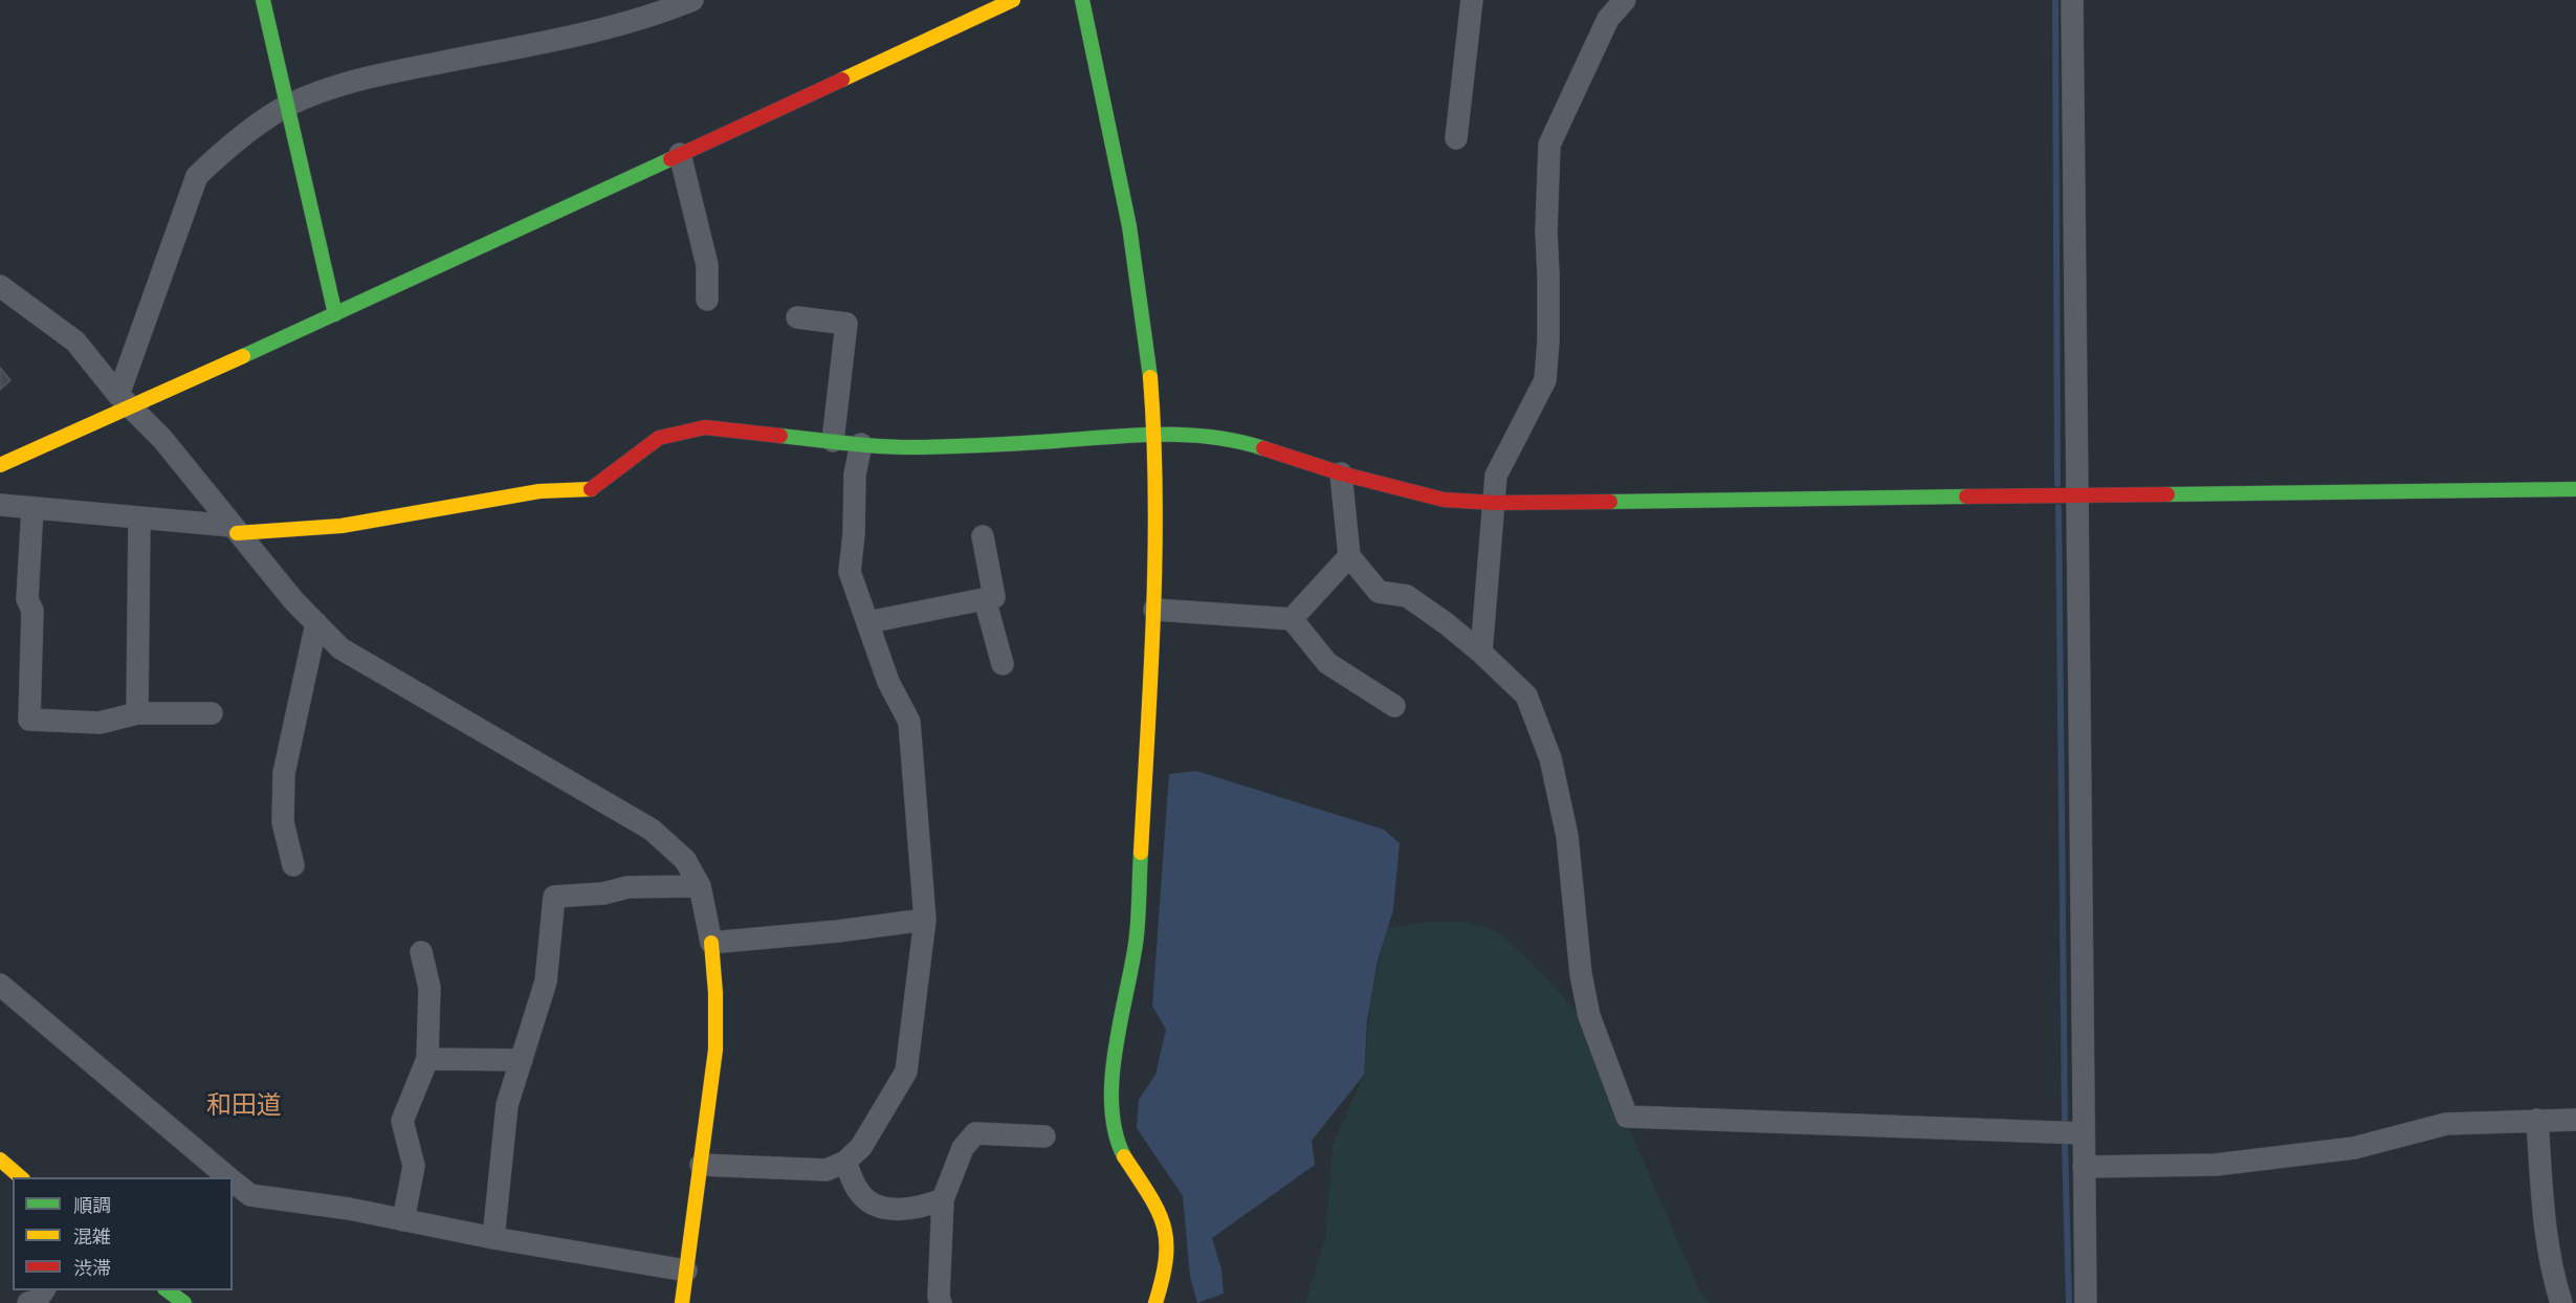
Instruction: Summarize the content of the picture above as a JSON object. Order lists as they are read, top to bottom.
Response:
{
  "districts": ["和田道"],
  "legend": ["順調", "混雑", "渋滞"]
}
